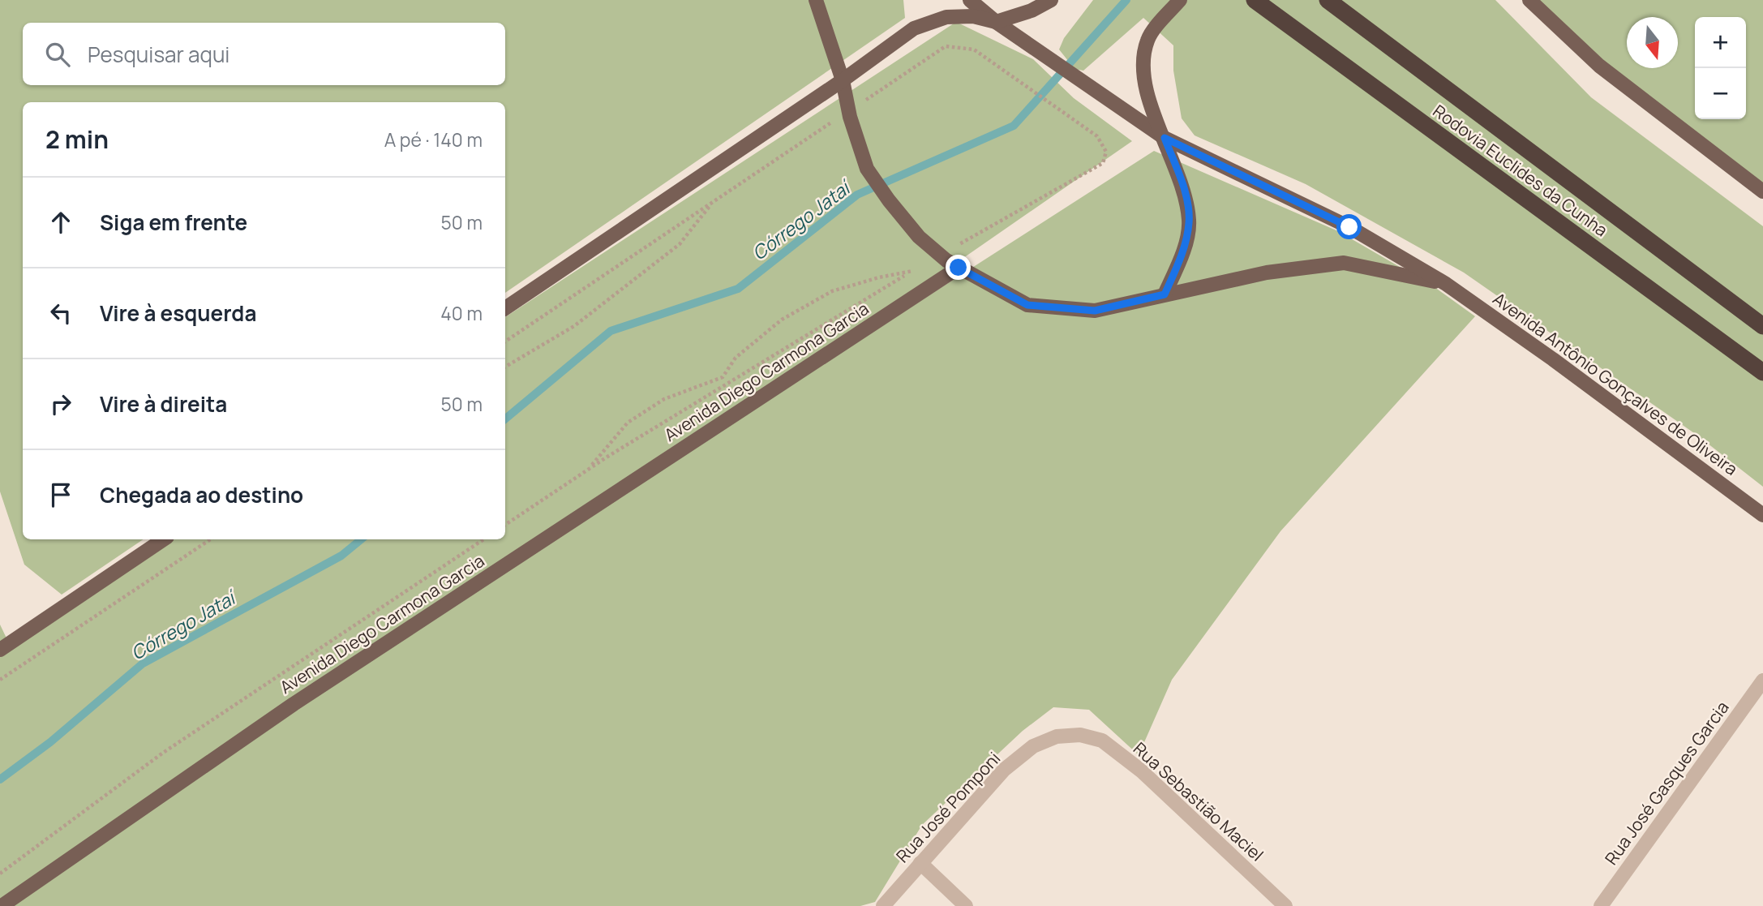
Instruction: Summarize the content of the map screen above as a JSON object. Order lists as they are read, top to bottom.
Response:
{
  "streets": {
    "highway": ["Rodovia Euclides da Cunha"],
    "main road": ["Avenida Diego Carmona Garcia", "Avenida Antônio Gonçalves de Oliveira"],
    "street": ["Rua José Gasques Garcia", "Rua Sebastião Maciel", "Rua José Pomponi"]
  },
  "crossings": [
    ["Avenida Diego Carmona Garcia", "Avenida Antônio Gonçalves de Oliveira"],
    ["Rua Sebastião Maciel", "Rua José Pomponi"]
  ],
  "water": ["Córrego Jataí"],
  "north": "bottom",
  "page": {
    "map_buttons": ["+", "−"],
    "search": "Pesquisar aqui",
    "heading": ["2 min", "A pé · 140 m"],
    "list": [
      ["Siga em frente", "50 m"],
      ["Vire à esquerda", "40 m"],
      ["Vire à direita", "50 m"],
      "Chegada ao destino"
    ]
  }
}
